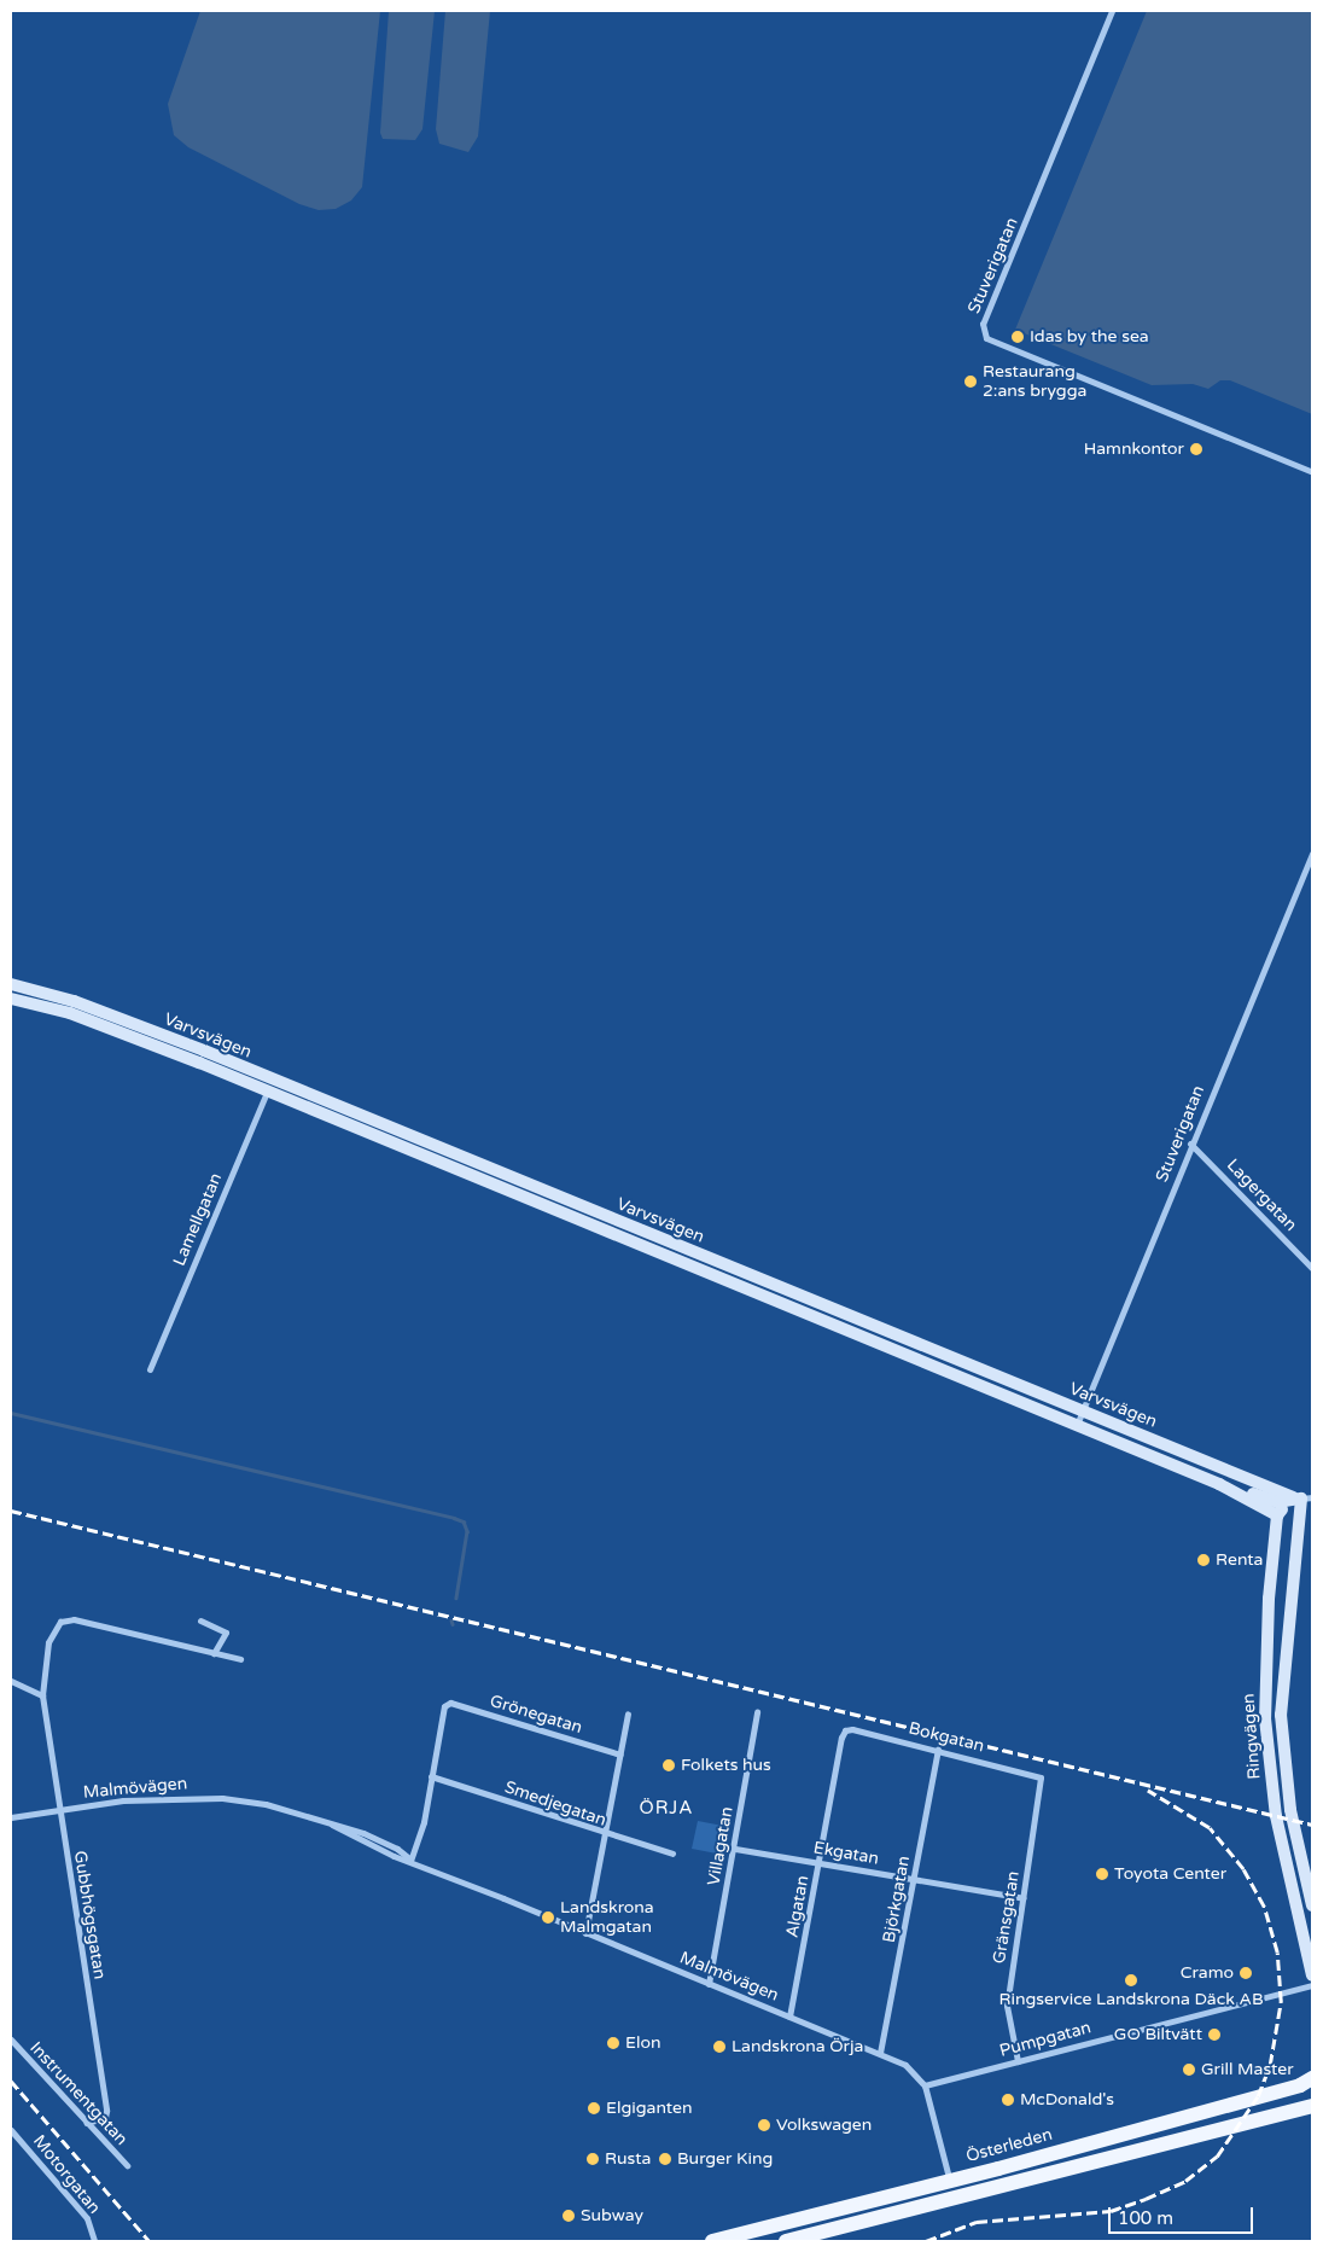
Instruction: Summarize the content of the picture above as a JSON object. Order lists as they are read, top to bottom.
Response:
{
  "streets": {
    "main road": ["Varvsvägen", "Ringvägen", "Österleden"],
    "street": [
      "Stuverigatan",
      "Lagergatan",
      "Lamellgatan",
      "Grönegatan",
      "Bokgatan",
      "Malmövägen",
      "Smedjegatan",
      "Villagatan",
      "Ekgatan",
      "Björkgatan",
      "Algatan",
      "Gubbhögsgatan",
      "Gränsgatan",
      "Pumpgatan",
      "Instrumentgatan",
      "Motorgatan"
    ]
  },
  "crossings": [
    ["Stuverigatan", "Varvsvägen"],
    ["Stuverigatan", "Lagergatan"],
    ["Varvsvägen", "Lamellgatan"],
    ["Varvsvägen", "Ringvägen"],
    ["Grönegatan", "Smedjegatan"],
    ["Bokgatan", "Björkgatan"],
    ["Bokgatan", "Algatan"],
    ["Bokgatan", "Gränsgatan"],
    ["Malmövägen", "Villagatan"],
    ["Malmövägen", "Björkgatan"],
    ["Malmövägen", "Algatan"],
    ["Malmövägen", "Gubbhögsgatan"],
    ["Malmövägen", "Pumpgatan"],
    ["Villagatan", "Ekgatan"],
    ["Ekgatan", "Björkgatan"],
    ["Ekgatan", "Algatan"],
    ["Ekgatan", "Gränsgatan"],
    ["Gubbhögsgatan", "Instrumentgatan"],
    ["Gränsgatan", "Pumpgatan"]
  ],
  "districts": ["ÖRJA"],
  "places": [
    "Idas by the sea",
    "Restaurang 2:ans brygga",
    "Hamnkontor",
    "Renta",
    "Folkets hus",
    "Toyota Center",
    "Landskrona Malmgatan",
    "Cramo",
    "Ringservice Landskrona Däck AB",
    "GO Biltvätt",
    "Elon",
    "Landskrona Örja",
    "Grill Master",
    "McDonald's",
    "Elgiganten",
    "Volkswagen",
    "Rusta",
    "Burger King",
    "Subway"
  ],
  "scale_bar": "100 m"
}
